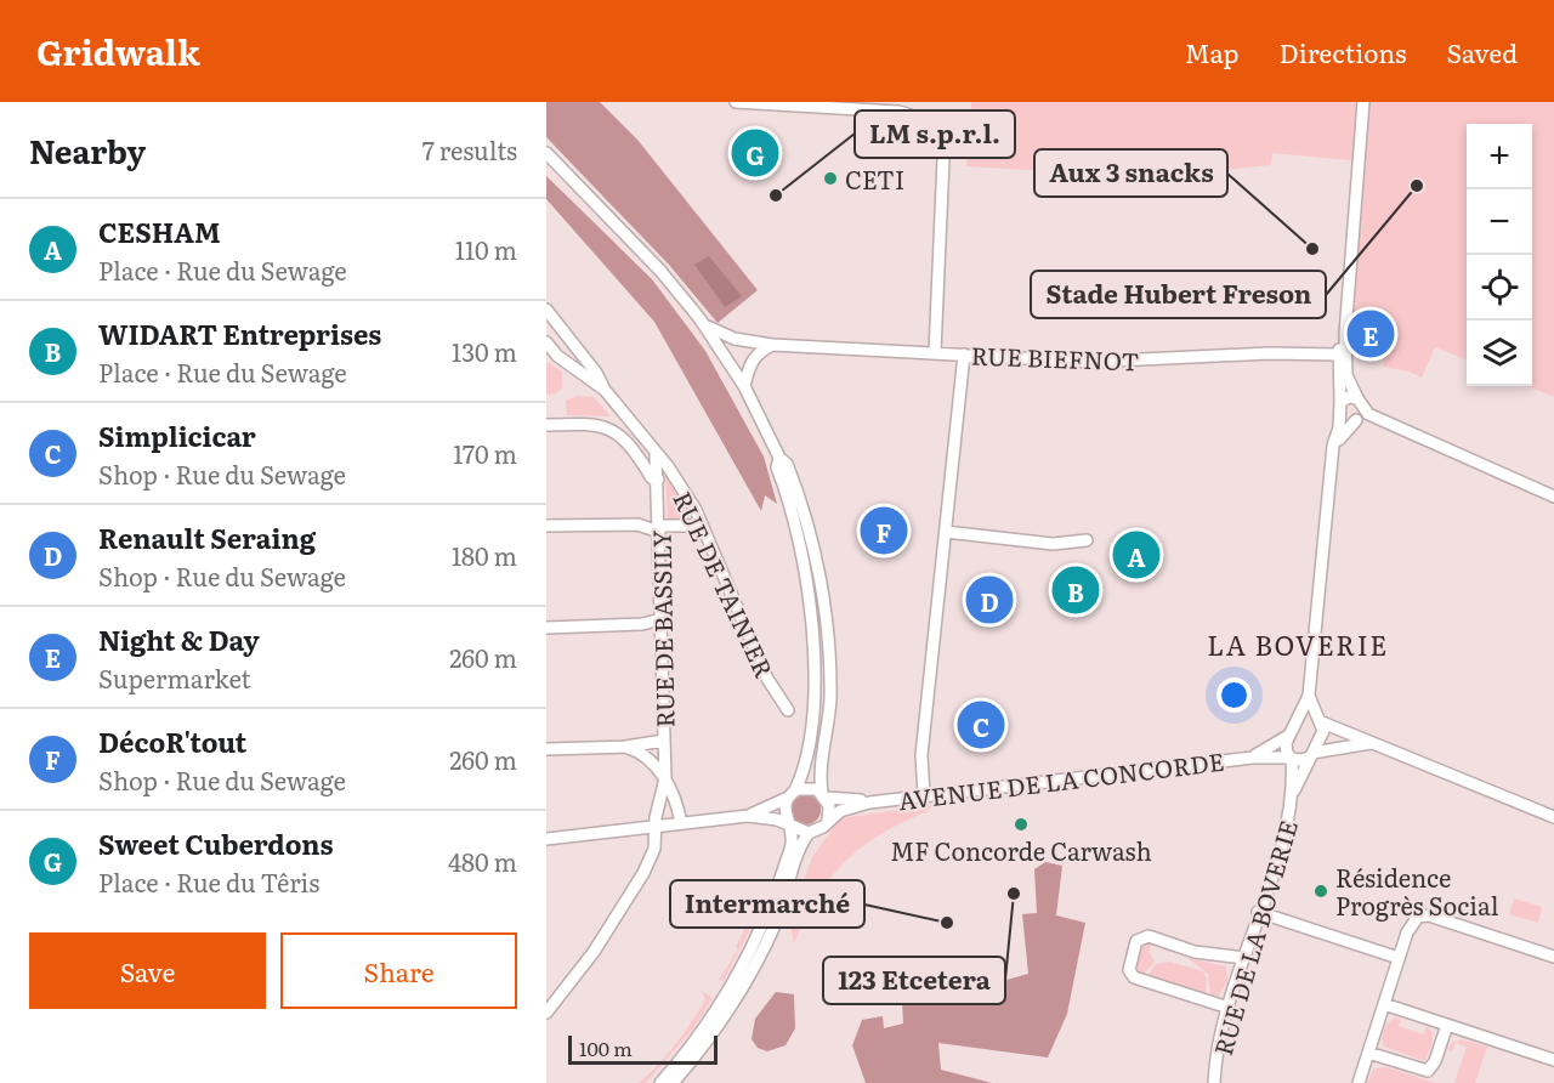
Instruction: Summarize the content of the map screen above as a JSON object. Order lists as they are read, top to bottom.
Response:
{
  "streets": {
    "street": [
      "RUE BIEFNOT",
      "RUE DE TAINIER",
      "RUE DE BASSILY",
      "AVENUE DE LA CONCORDE",
      "RUE DE LA BOVERIE"
    ]
  },
  "crossings": [
    ["RUE DE TAINIER", "RUE DE BASSILY"],
    ["AVENUE DE LA CONCORDE", "RUE DE LA BOVERIE"]
  ],
  "districts": ["LA BOVERIE"],
  "places": [
    "CETI",
    "Stade Hubert Freson",
    "LM s.p.r.l.",
    "Aux 3 snacks",
    "MF Concorde Carwash",
    "Résidence Progrès Social",
    "123 Etcetera",
    "Intermarché"
  ],
  "scale_bar": "100 m",
  "page": {
    "header": "Gridwalk",
    "nav": ["Map", "Directions", "Saved"],
    "heading": ["Nearby", "7 results"],
    "map_buttons": ["+", "−"],
    "pins": [
      "G",
      "E",
      "F",
      "A",
      "B",
      "D",
      "C"
    ],
    "list": [
      {
        "mark": "A",
        "name": "CESHAM",
        "note": "Place · Rue du Sewage",
        "value": "110 m"
      },
      {
        "mark": "B",
        "name": "WIDART Entreprises",
        "note": "Place · Rue du Sewage",
        "value": "130 m"
      },
      {
        "mark": "C",
        "name": "Simplicicar",
        "note": "Shop · Rue du Sewage",
        "value": "170 m"
      },
      {
        "mark": "D",
        "name": "Renault Seraing",
        "note": "Shop · Rue du Sewage",
        "value": "180 m"
      },
      {
        "mark": "E",
        "name": "Night & Day",
        "note": "Supermarket",
        "value": "260 m"
      },
      {
        "mark": "F",
        "name": "DécoR'tout",
        "note": "Shop · Rue du Sewage",
        "value": "260 m"
      },
      {
        "mark": "G",
        "name": "Sweet Cuberdons",
        "note": "Place · Rue du Têris",
        "value": "480 m"
      }
    ],
    "buttons": ["Save", "Share"],
    "scale": "100 m"
  }
}
